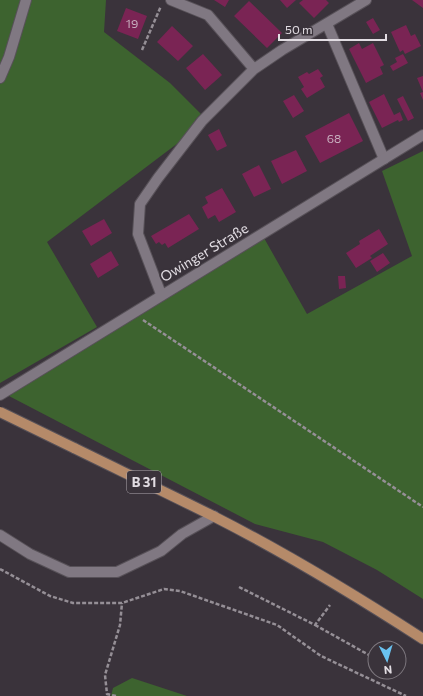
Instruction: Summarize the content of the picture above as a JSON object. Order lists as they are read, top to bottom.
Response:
{
  "streets": {
    "main road": ["B 31"],
    "street": ["Owinger Straße"]
  },
  "house_numbers": ["19", "68"],
  "scale_bar": "50 m",
  "north": "bottom"
}
